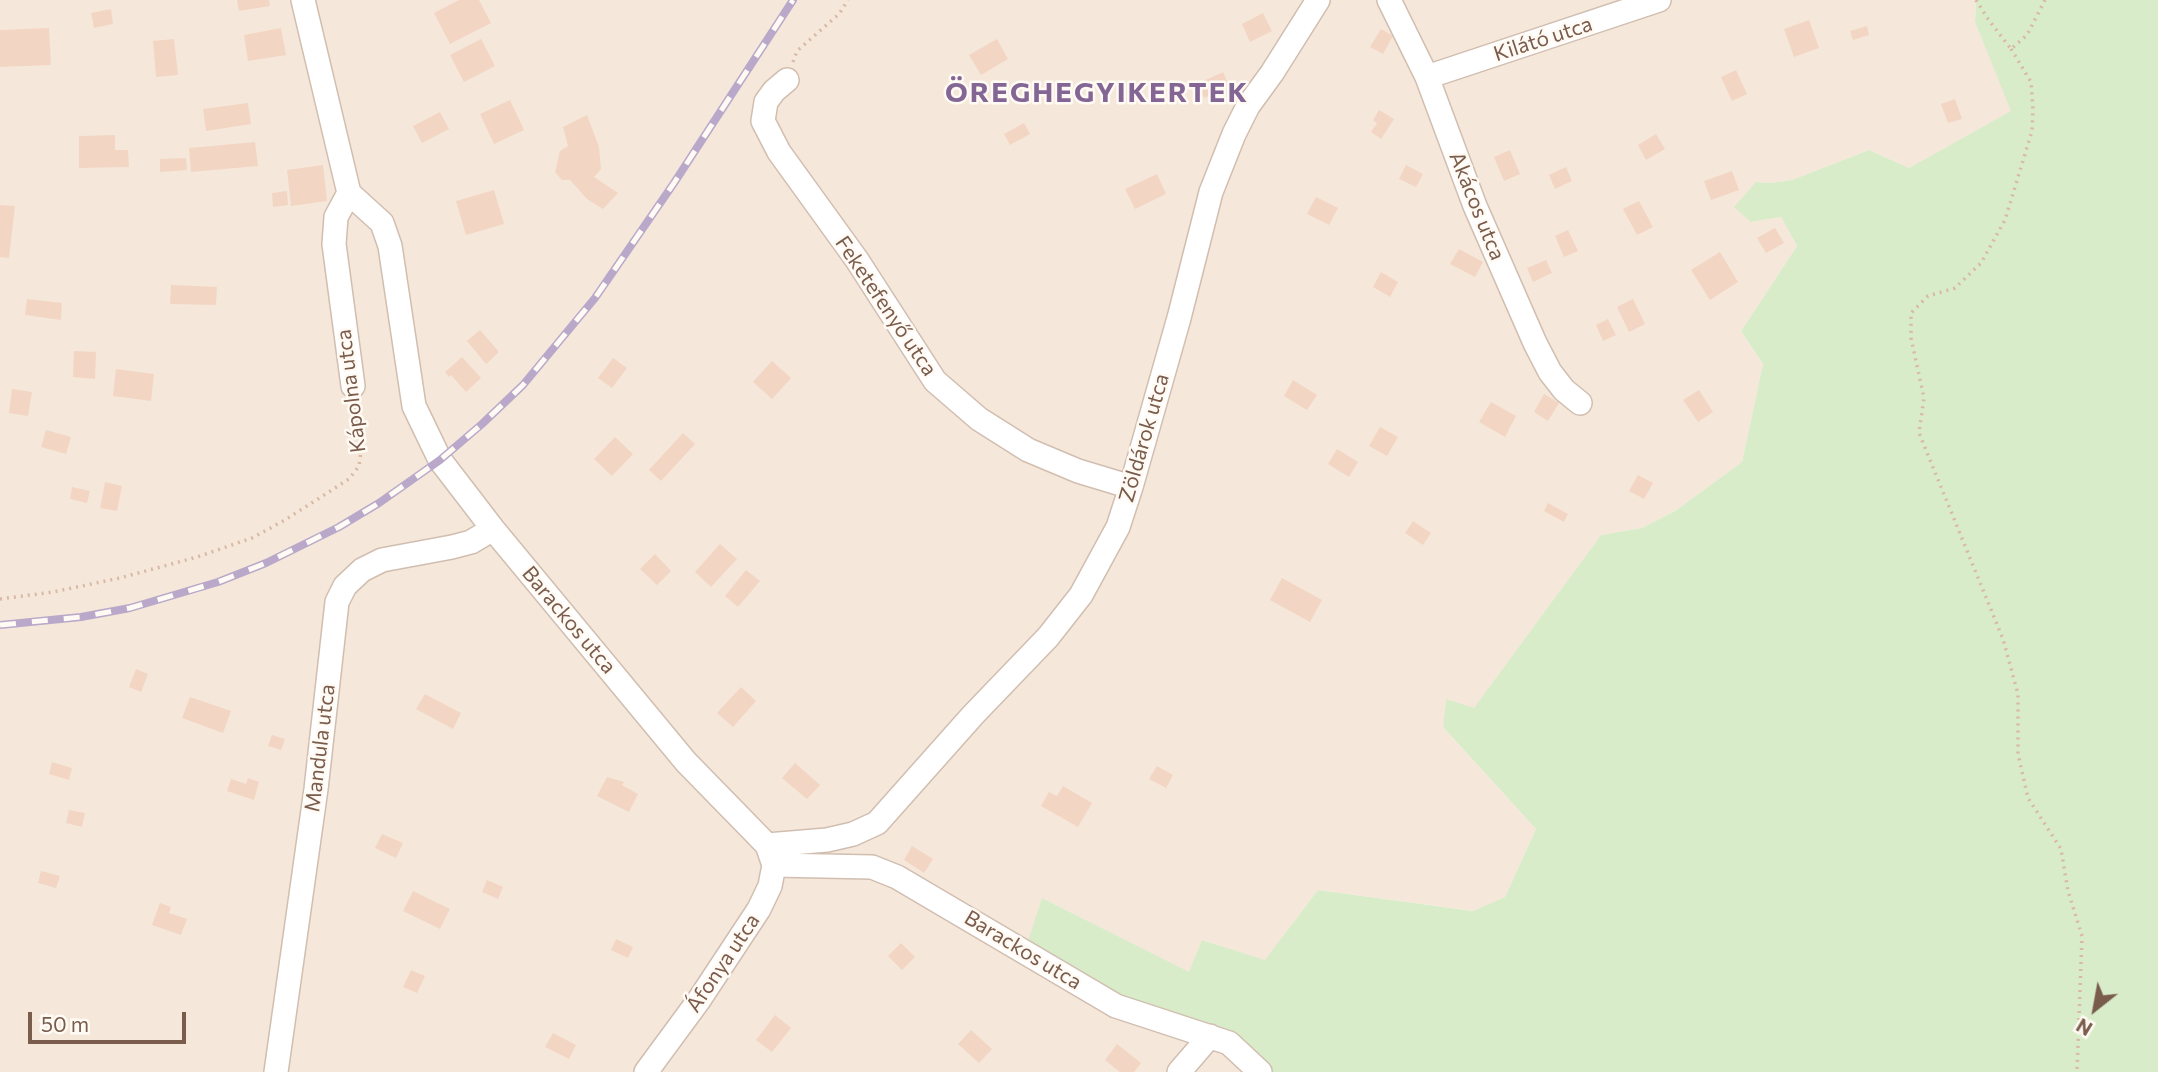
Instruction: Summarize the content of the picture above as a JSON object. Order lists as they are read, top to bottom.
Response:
{
  "streets": {
    "street": [
      "Kilátó utca",
      "Akácos utca",
      "Feketefenyő utca",
      "Kápolna utca",
      "Zöldárok utca",
      "Barackos utca",
      "Mandula utca",
      "Áfonya utca"
    ]
  },
  "crossings": [
    ["Kilátó utca", "Akácos utca"],
    ["Feketefenyő utca", "Zöldárok utca"],
    ["Zöldárok utca", "Barackos utca"],
    ["Zöldárok utca", "Áfonya utca"],
    ["Barackos utca", "Mandula utca"],
    ["Barackos utca", "Áfonya utca"]
  ],
  "districts": ["ÖREGHEGYIKERTEK"],
  "scale_bar": "50 m",
  "north": "bottom left"
}
